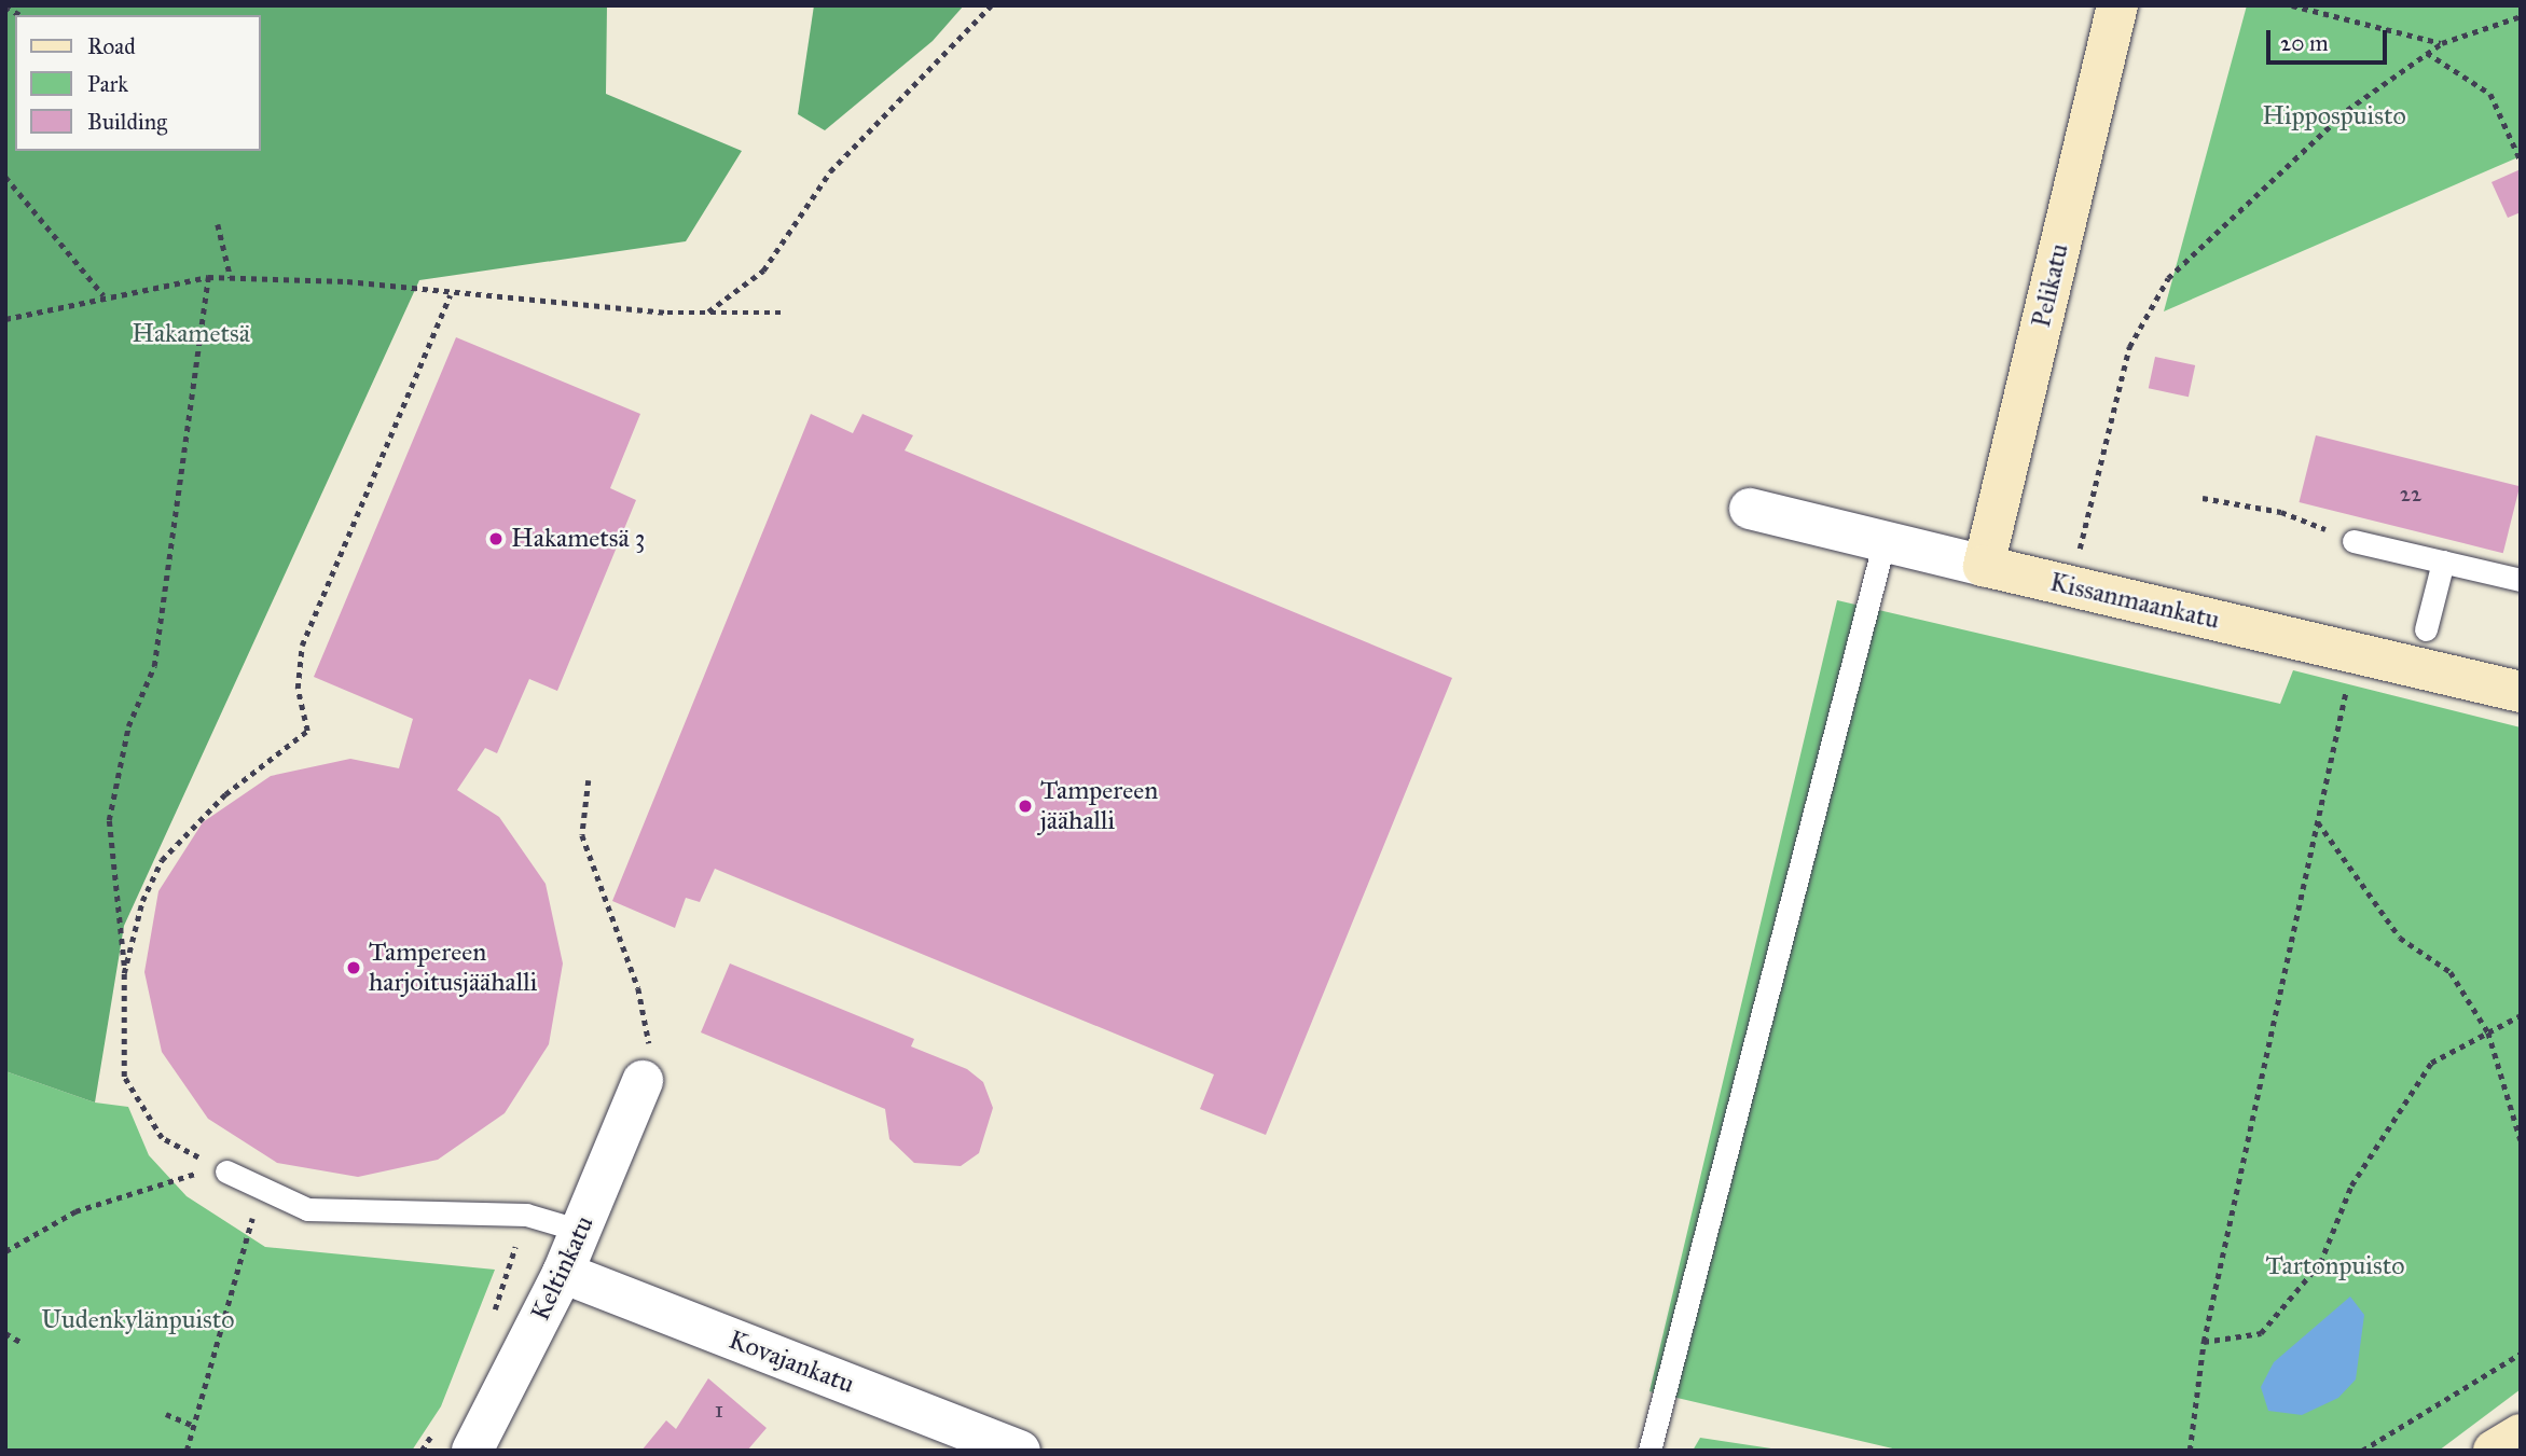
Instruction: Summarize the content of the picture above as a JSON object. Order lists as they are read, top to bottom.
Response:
{
  "streets": {
    "street": [
      "Pelikatu",
      "Kissanmaankatu",
      "Keltinkatu",
      "Kovajankatu"
    ]
  },
  "crossings": [
    ["Pelikatu", "Kissanmaankatu"],
    ["Keltinkatu", "Kovajankatu"]
  ],
  "parks": [
    "Hippospuisto",
    "Hakametsä",
    "Tartonpuisto",
    "Uudenkylänpuisto"
  ],
  "places": ["Hakametsä 3", "Tampereen jäähalli", "Tampereen harjoitusjäähalli"],
  "house_numbers": ["22", "1"],
  "legend": ["Road", "Park", "Building"],
  "scale_bar": "20 m"
}
